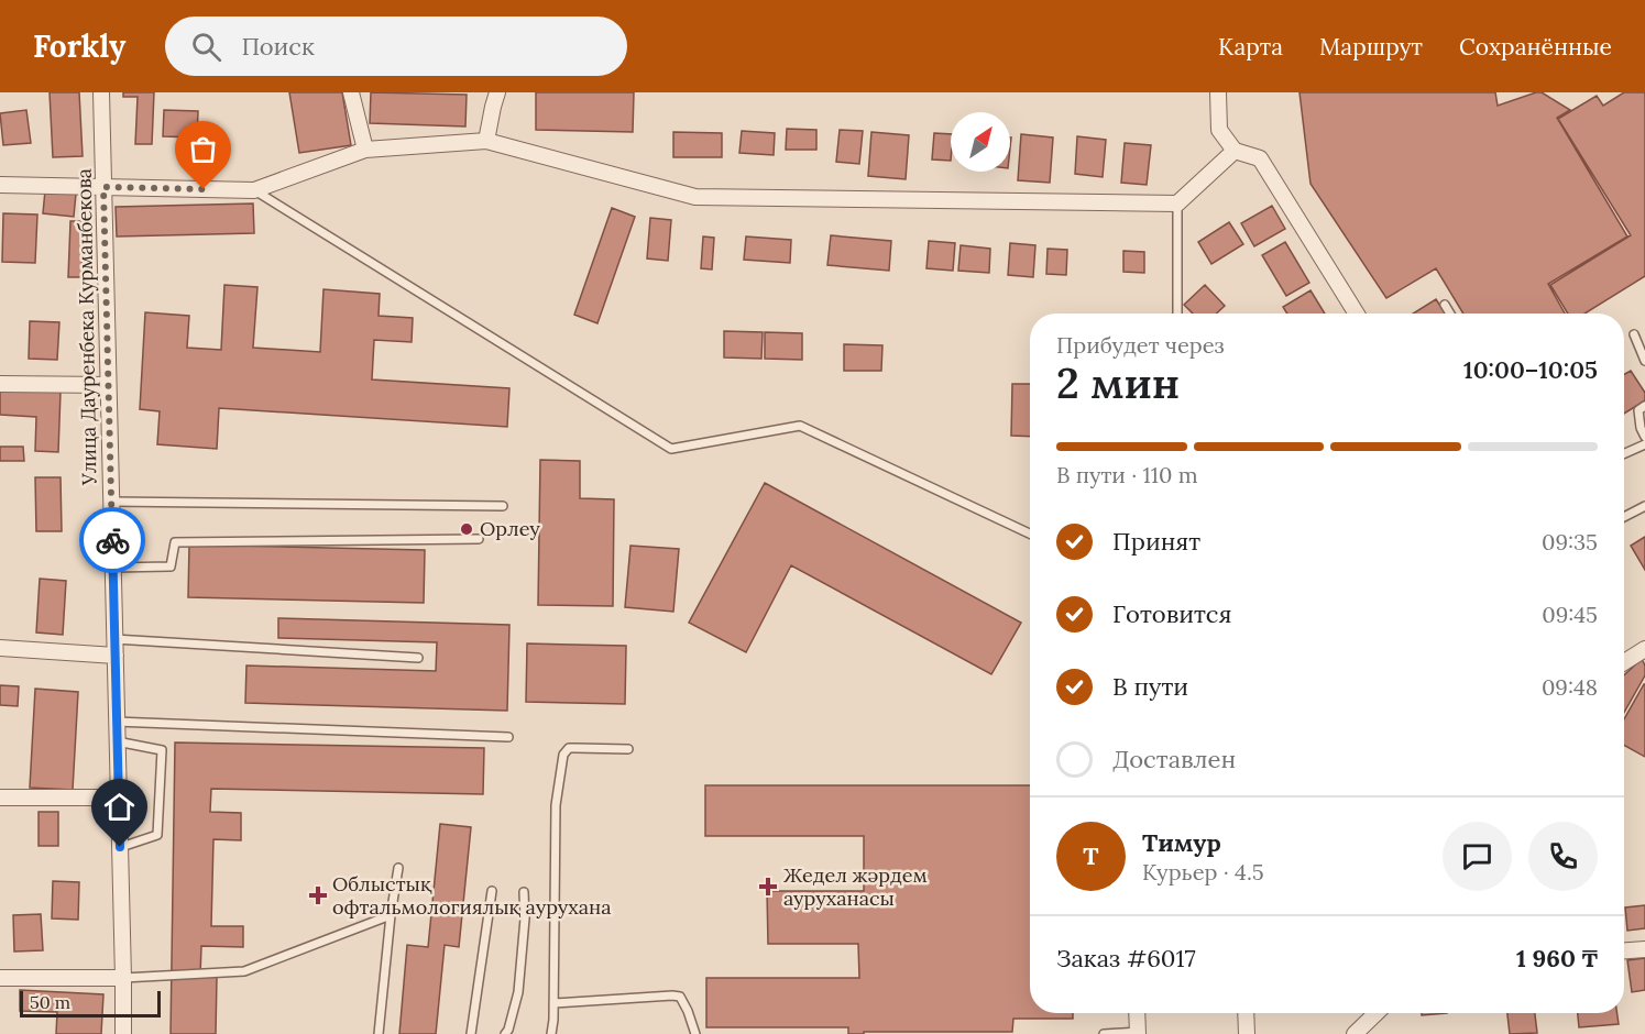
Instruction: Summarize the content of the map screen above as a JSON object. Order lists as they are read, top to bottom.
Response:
{
  "streets": {
    "street": ["Улица Дауренбека Курманбекова"]
  },
  "places": {
    "other": ["Орлеу"],
    "health": ["Жедел жәрдем ауруханасы", "Облыстық офтальмологиялық аурухана"]
  },
  "scale_bar": "50 m",
  "north": "top right",
  "page": {
    "header": "Forkly",
    "search": "Поиск",
    "nav": ["Карта", "Маршрут", "Сохранённые"],
    "heading": ["2 мин", "Прибудет через", "10:00–10:05"],
    "panel": [
      "Тимур",
      "Курьер · 4.5",
      "Заказ #6017",
      "1 960 ₸"
    ],
    "bar": "В пути · 110 m",
    "list": [
      ["Принят", "09:35"],
      ["Готовится", "09:45"],
      ["В пути", "09:48"],
      "Доставлен"
    ],
    "round": "Т",
    "scale": "50 m"
  }
}
